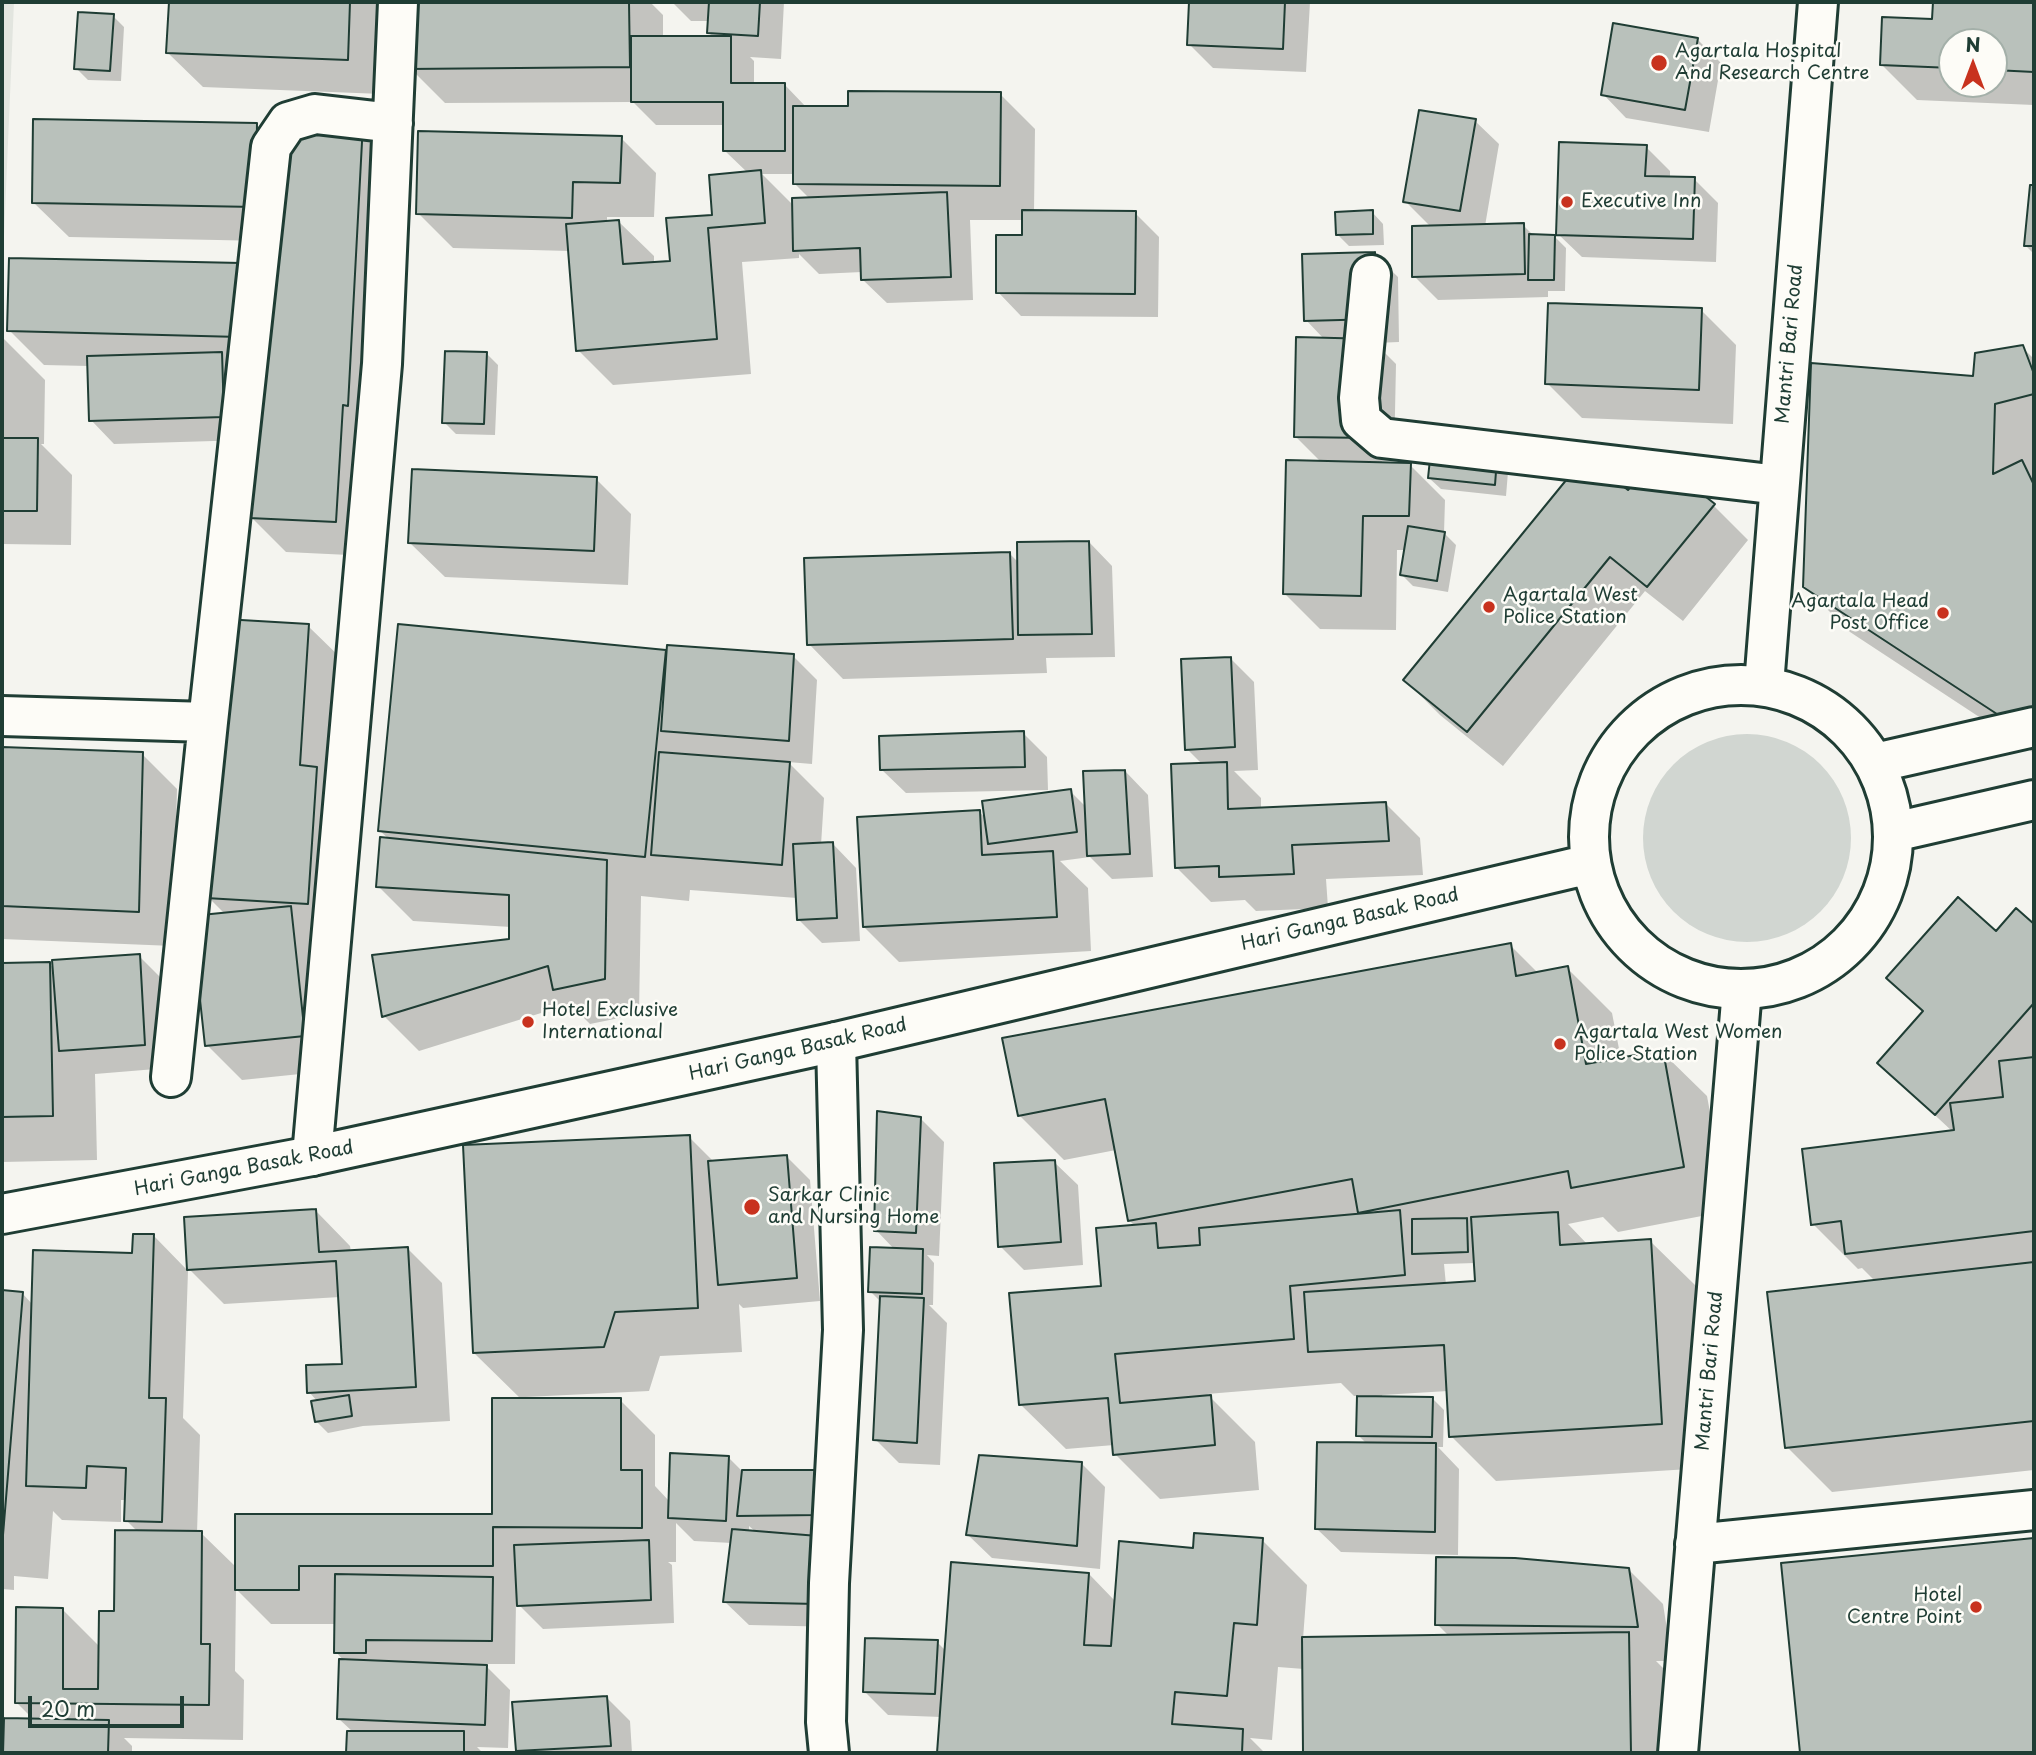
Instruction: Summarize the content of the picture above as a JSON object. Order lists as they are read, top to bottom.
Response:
{
  "streets": {
    "street": ["Mantri Bari Road", "Hari Ganga Basak Road"]
  },
  "places": [
    "Agartala Hospital And Research Centre",
    "Executive Inn",
    "Agartala West Police Station",
    "Agartala Head Post Office",
    "Hotel Exclusive International",
    "Agartala West Women Police Station",
    "Sarkar Clinic and Nursing Home",
    "Hotel Centre Point"
  ],
  "scale_bar": "20 m",
  "north": "top"
}
